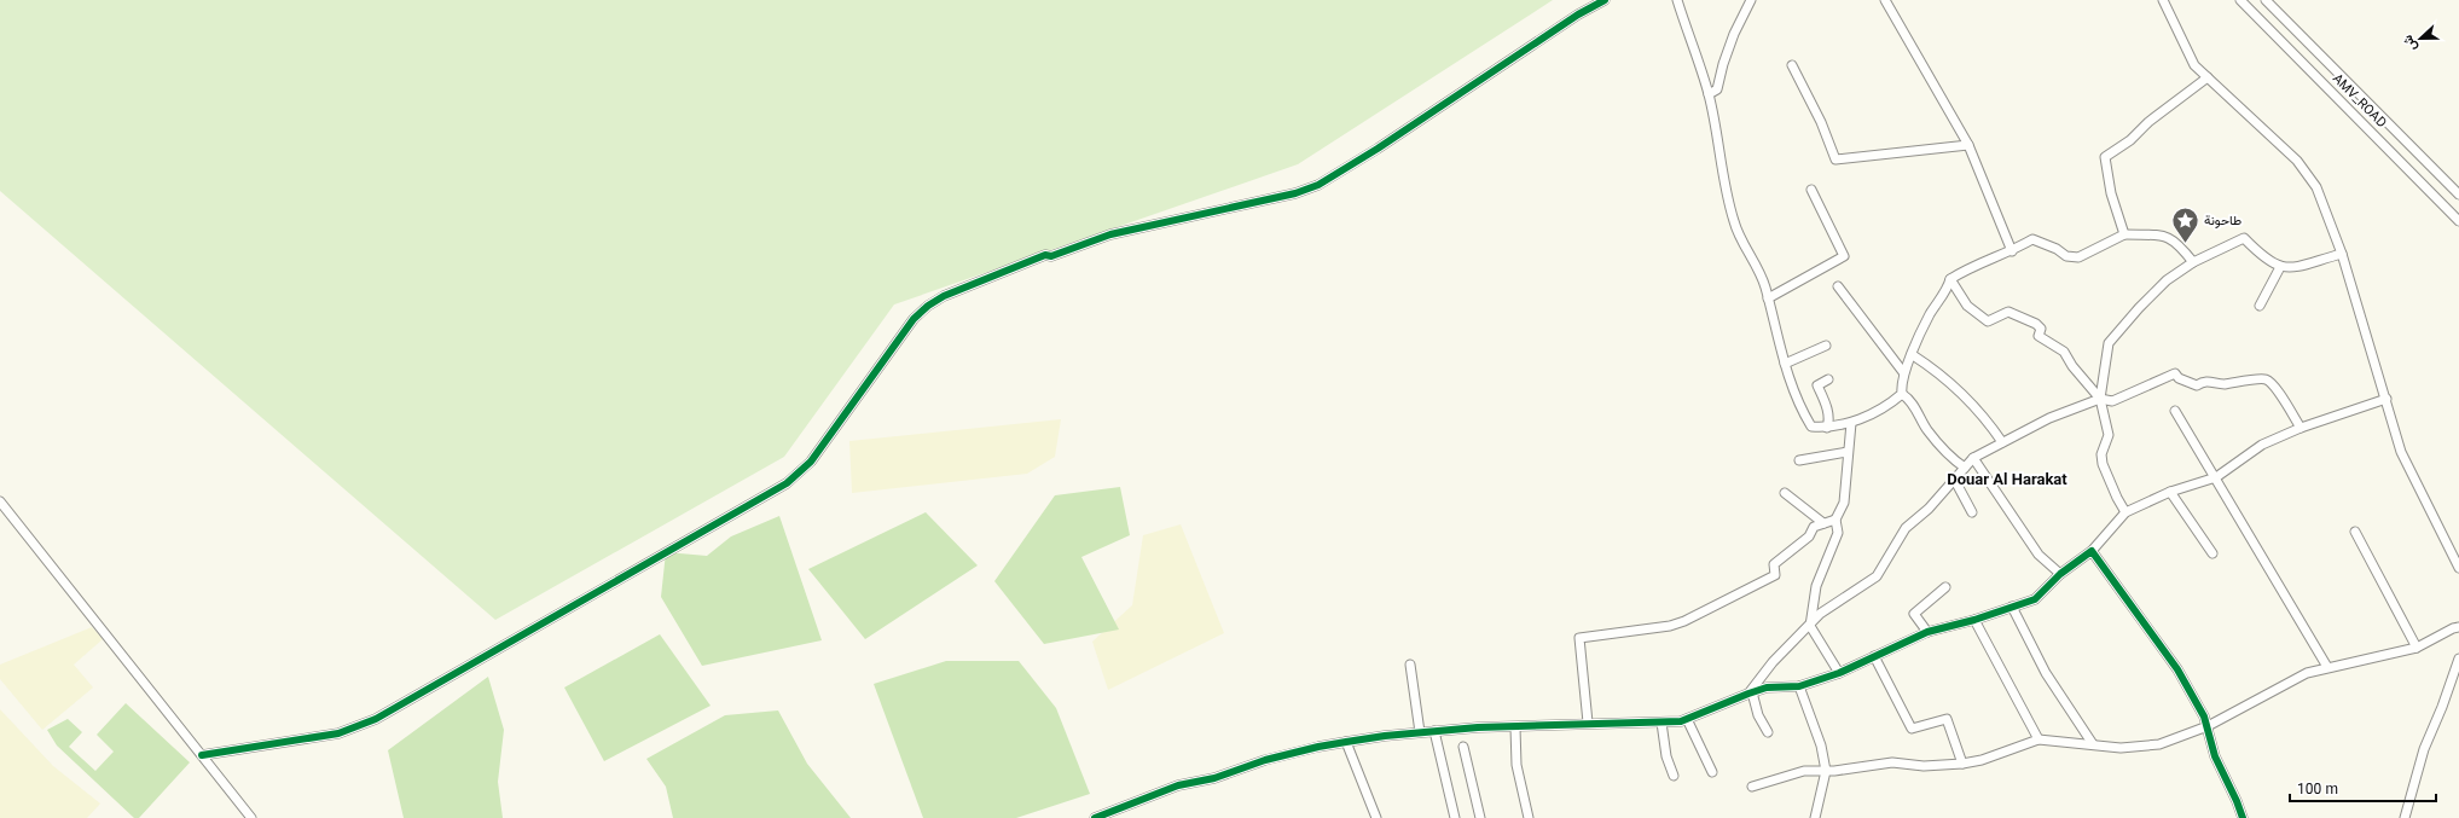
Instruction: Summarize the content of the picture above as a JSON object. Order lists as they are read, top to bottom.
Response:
{
  "streets": {
    "street": ["AMV_ROAD"]
  },
  "districts": ["Douar Al Harakat"],
  "places": {
    "place": ["طاحونة"]
  },
  "scale_bar": "100 m",
  "north": "left"
}
